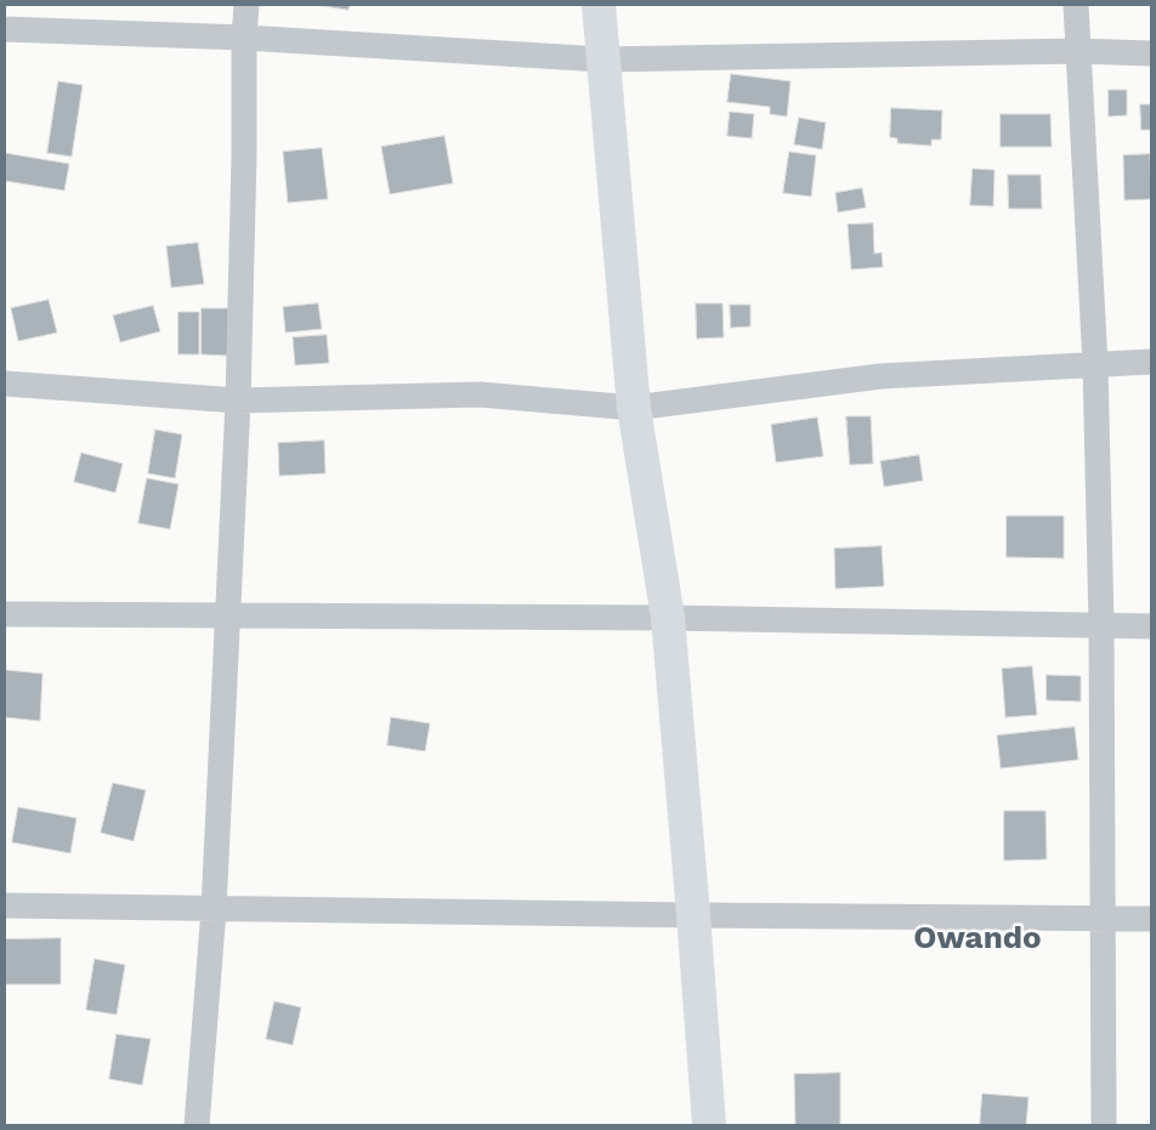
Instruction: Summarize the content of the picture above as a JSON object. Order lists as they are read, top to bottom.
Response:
{
  "districts": ["Owando"]
}
